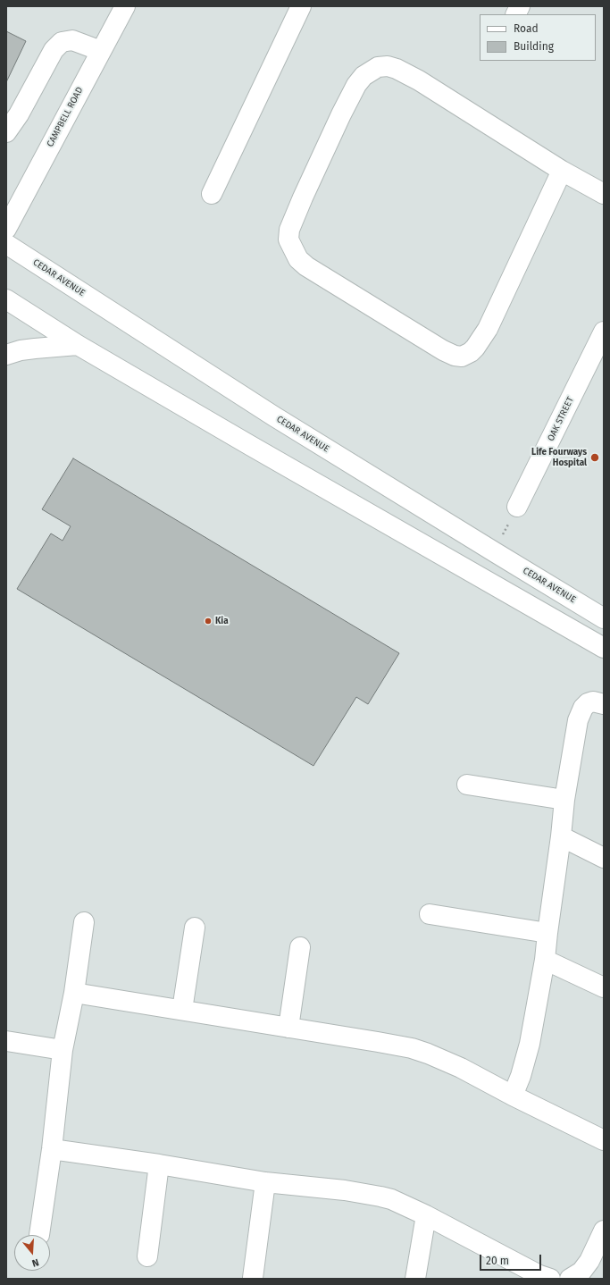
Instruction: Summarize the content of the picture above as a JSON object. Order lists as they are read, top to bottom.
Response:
{
  "streets": {
    "street": ["CAMPBELL ROAD", "CEDAR AVENUE", "OAK STREET"]
  },
  "places": ["Life Fourways Hospital", "Kia"],
  "legend": ["Road", "Building"],
  "scale_bar": "20 m",
  "north": "bottom"
}
